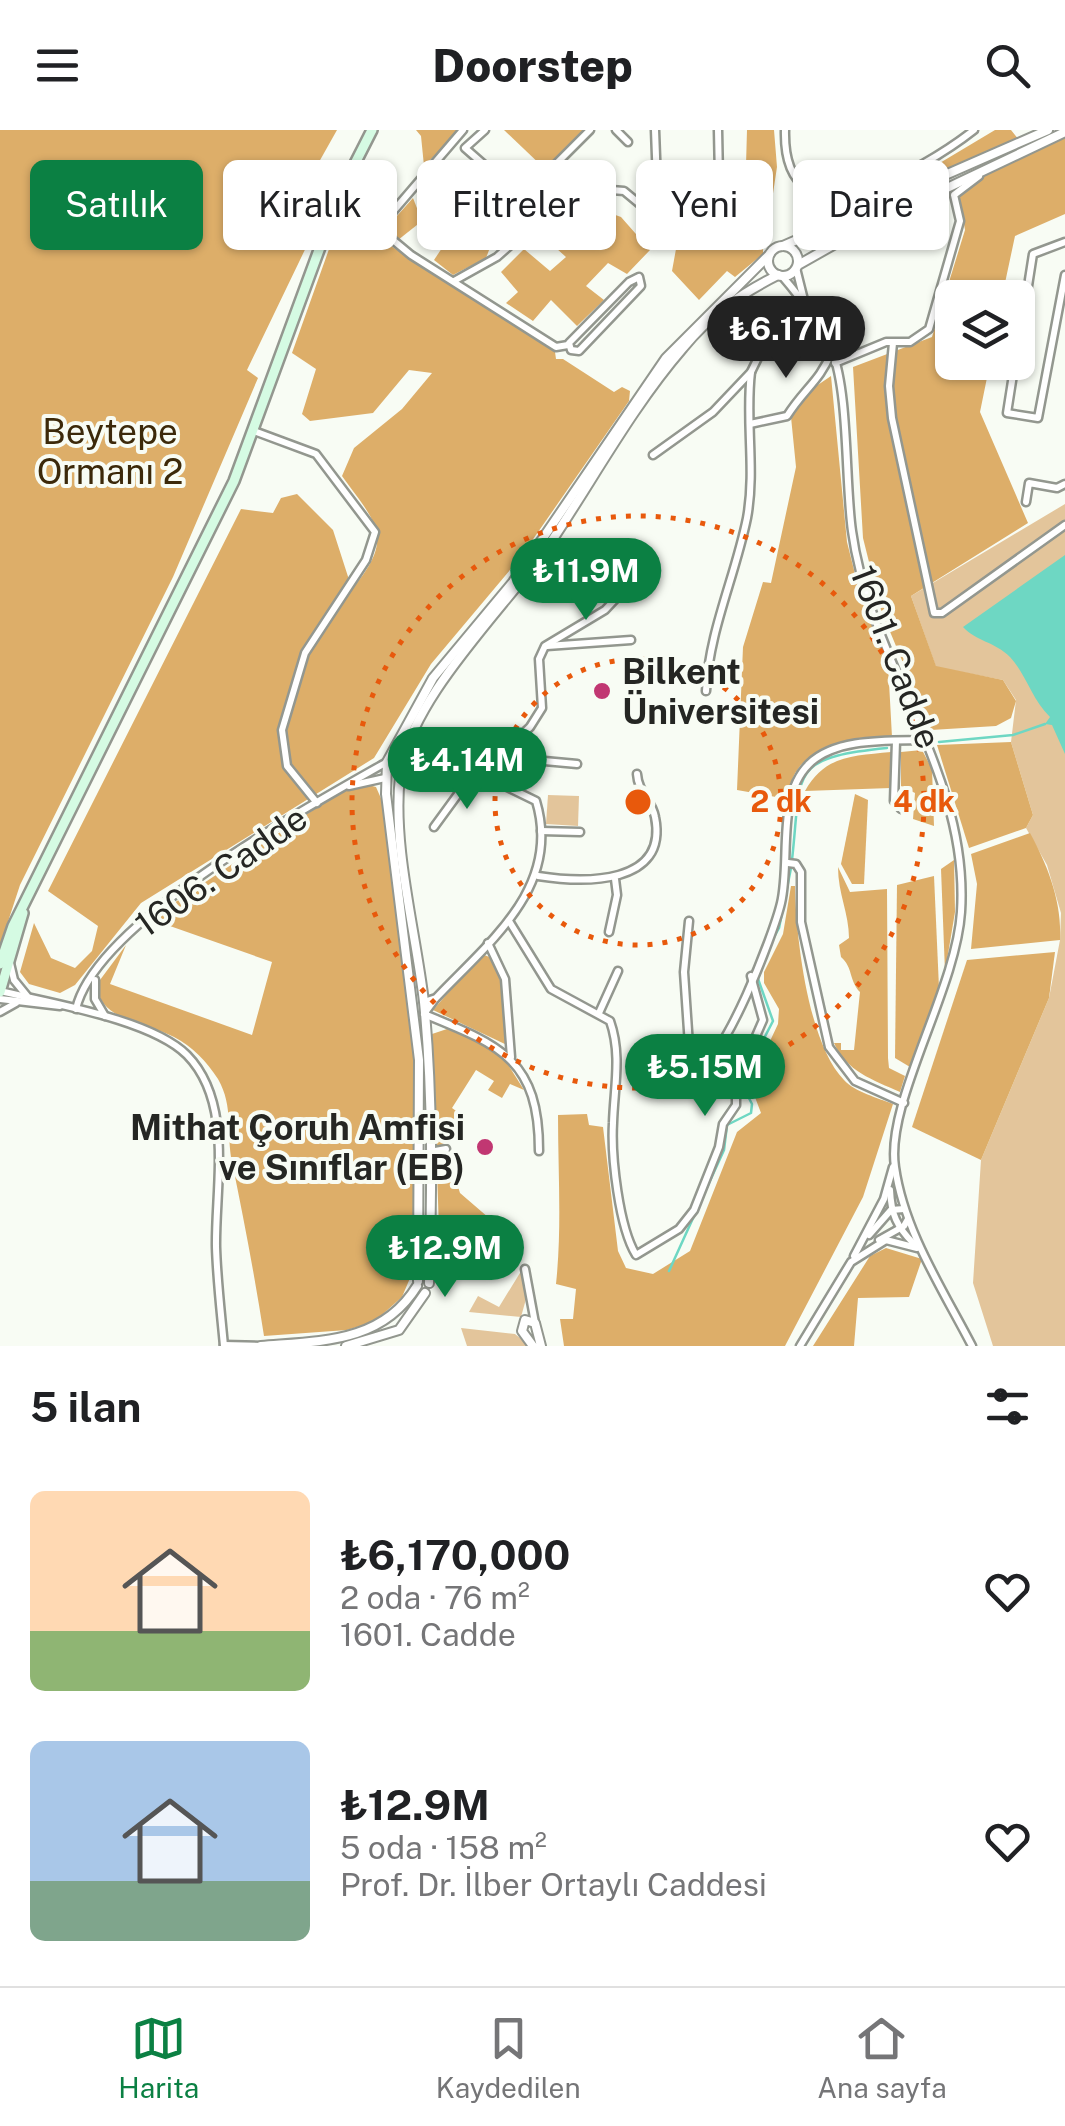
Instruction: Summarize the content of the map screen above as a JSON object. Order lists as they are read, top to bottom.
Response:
{
  "streets": {
    "street": ["1601. Cadde", "1606. Cadde"]
  },
  "parks": ["Beytepe Ormanı 2"],
  "places": ["Bilkent Üniversitesi", "Mithat Çoruh Amfisi ve Sınıflar (EB)"],
  "page": {
    "header": "Doorstep",
    "chip": [
      "Satılık",
      "Kiralık",
      "Filtreler",
      "Yeni",
      "Daire"
    ],
    "price": [
      "₺6.17M",
      "₺11.9M",
      "₺4.14M",
      "₺5.15M",
      "₺12.9M"
    ],
    "heading": "5 ilan",
    "list": [
      {
        "name": "₺6,170,000",
        "note": "2 oda · 76 m² · 1601. Cadde"
      },
      {
        "name": "₺12.9M",
        "note": "5 oda · 158 m² · Prof. Dr. İlber Ortaylı Caddesi"
      }
    ],
    "tabs": ["Harita", "Kaydedilen", "Ana sayfa"]
  },
  "rings": ["2 dk", "4 dk"]
}
